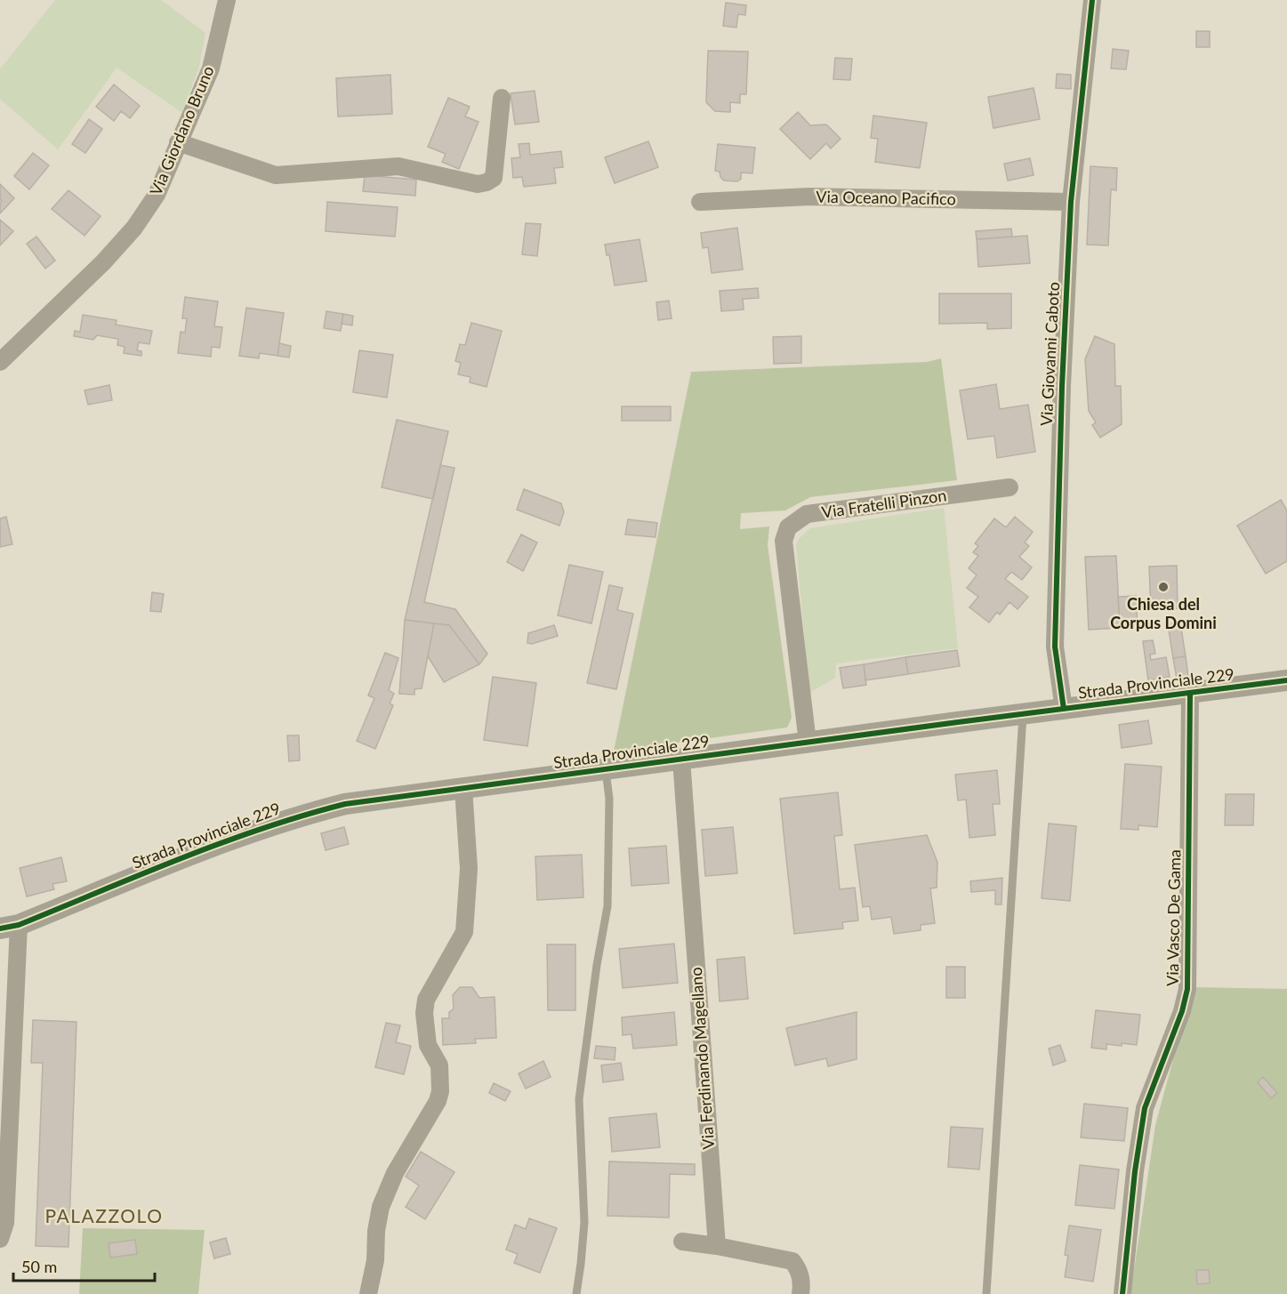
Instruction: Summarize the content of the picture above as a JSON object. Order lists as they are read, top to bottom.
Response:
{
  "streets": {
    "street": [
      "Via Giordano Bruno",
      "Via Oceano Pacifico",
      "Via Giovanni Caboto",
      "Via Fratelli Pinzon",
      "Strada Provinciale 229",
      "Via Vasco De Gama",
      "Via Ferdinando Magellano"
    ]
  },
  "crossings": [
    ["Via Oceano Pacifico", "Via Giovanni Caboto"],
    ["Via Giovanni Caboto", "Strada Provinciale 229"],
    ["Via Fratelli Pinzon", "Strada Provinciale 229"],
    ["Strada Provinciale 229", "Via Vasco De Gama"],
    ["Strada Provinciale 229", "Via Ferdinando Magellano"]
  ],
  "districts": ["PALAZZOLO"],
  "places": ["Chiesa del Corpus Domini"],
  "scale_bar": "50 m"
}
